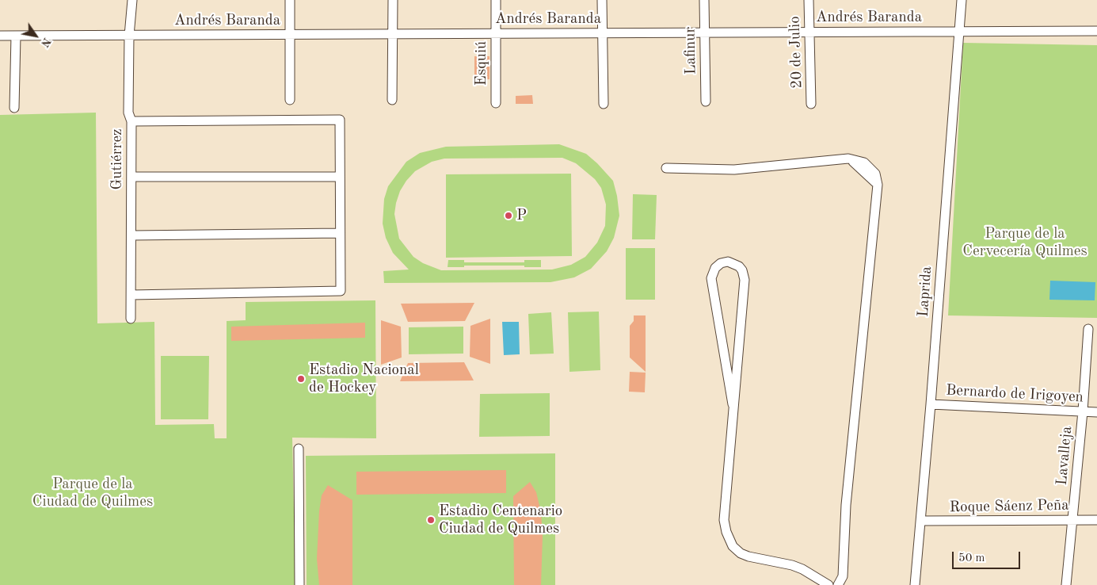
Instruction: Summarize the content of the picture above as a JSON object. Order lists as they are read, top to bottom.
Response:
{
  "streets": {
    "street": [
      "Andrés Baranda",
      "Lafinur",
      "20 de Julio",
      "Esquiú",
      "Gutiérrez",
      "Laprida",
      "Bernardo de Irigoyen",
      "Lavalleja",
      "Roque Sáenz Peña"
    ]
  },
  "crossings": [
    ["Andrés Baranda", "Lafinur"],
    ["Andrés Baranda", "20 de Julio"],
    ["Andrés Baranda", "Esquiú"],
    ["Andrés Baranda", "Gutiérrez"],
    ["Andrés Baranda", "Laprida"],
    ["Laprida", "Bernardo de Irigoyen"],
    ["Laprida", "Roque Sáenz Peña"],
    ["Bernardo de Irigoyen", "Lavalleja"],
    ["Lavalleja", "Roque Sáenz Peña"]
  ],
  "parks": ["Parque de la Cervecería Quilmes", "Parque de la Ciudad de Quilmes"],
  "places": ["P", "Estadio Nacional de Hockey", "Estadio Centenario Ciudad de Quilmes"],
  "scale_bar": "50 m",
  "north": "bottom right"
}
